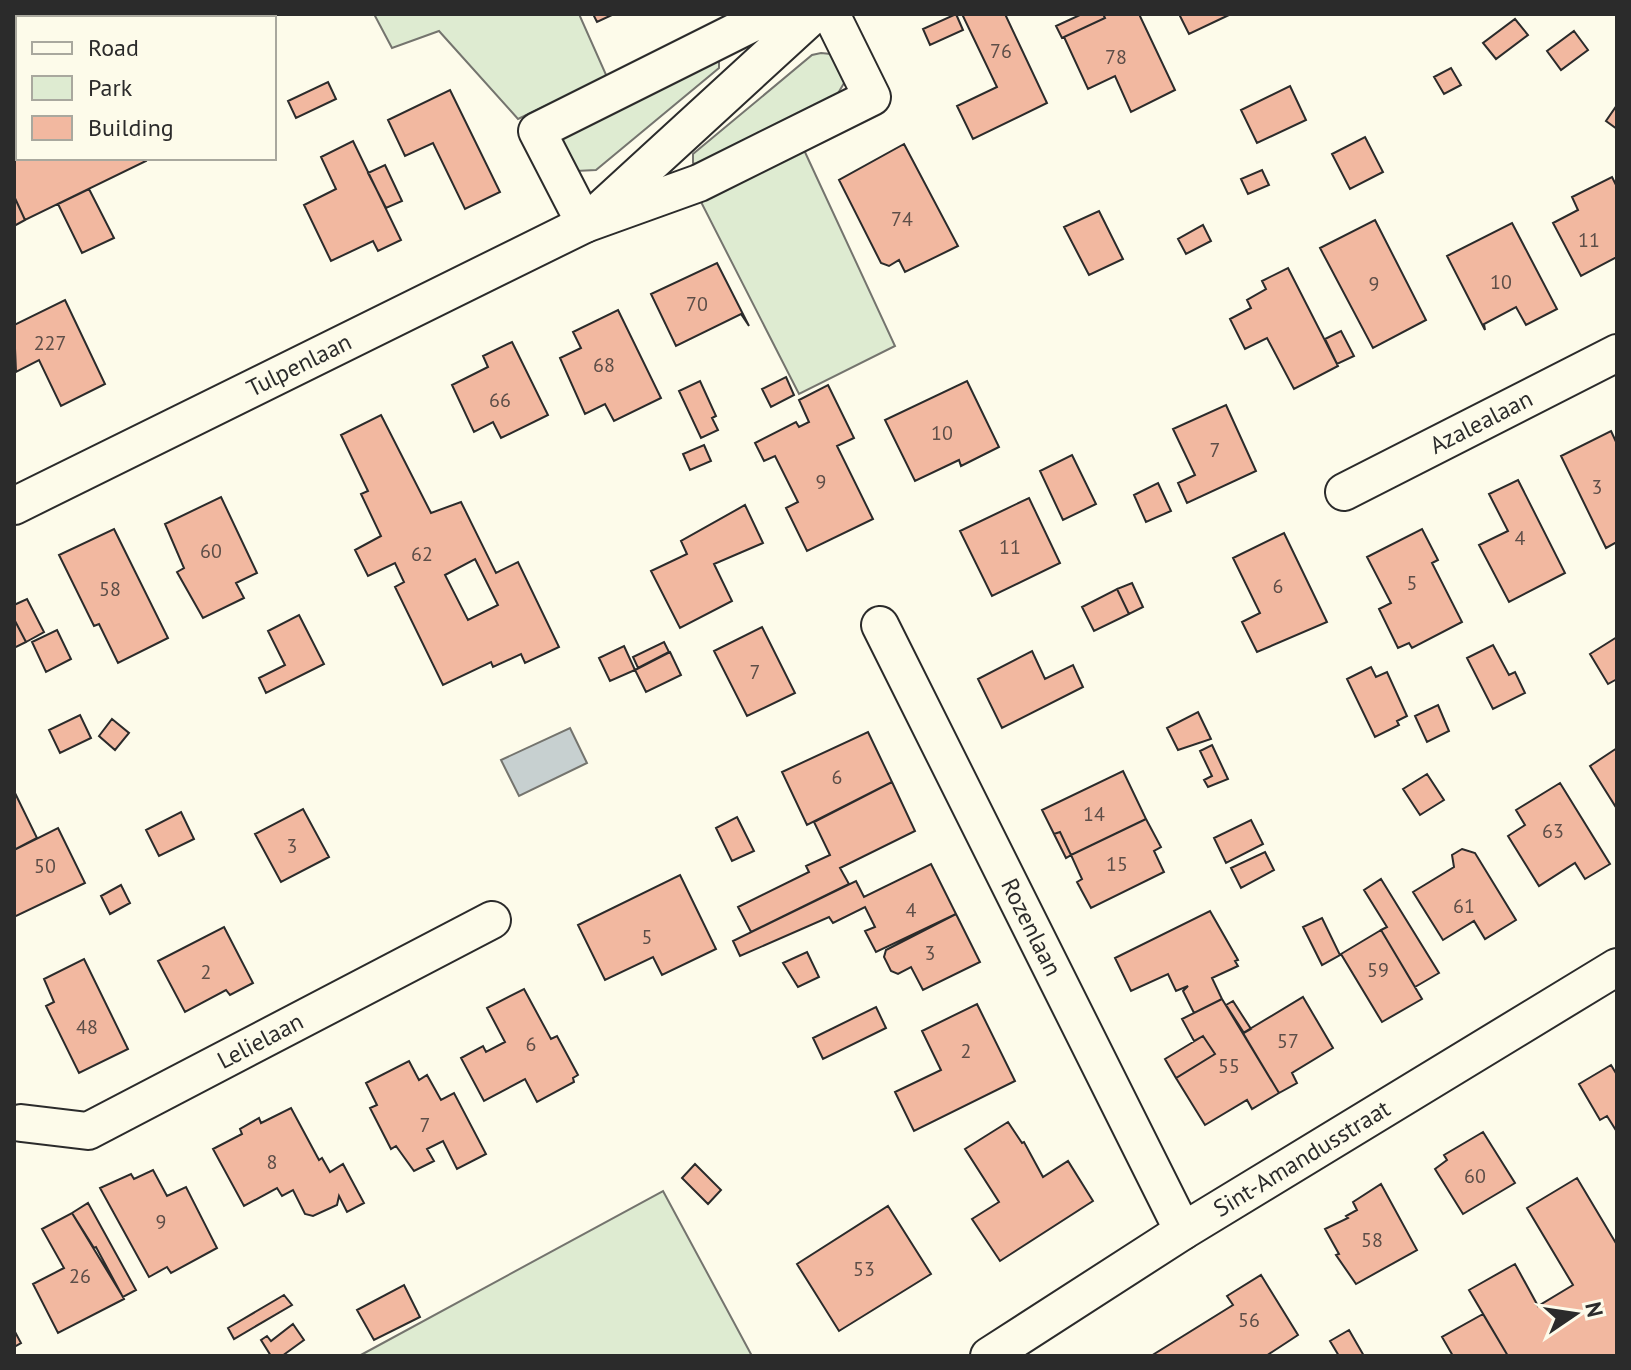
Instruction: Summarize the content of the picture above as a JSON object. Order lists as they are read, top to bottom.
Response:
{
  "streets": {
    "street": [
      "Tulpenlaan",
      "Azalealaan",
      "Rozenlaan",
      "Lelielaan",
      "Sint-Amandusstraat"
    ]
  },
  "crossings": [
    ["Rozenlaan", "Sint-Amandusstraat"]
  ],
  "house_numbers": [
    "76",
    "78",
    "74",
    "11",
    "10",
    "9",
    "70",
    "227",
    "68",
    "66",
    "10",
    "7",
    "9",
    "3",
    "4",
    "11",
    "60",
    "62",
    "5",
    "6",
    "58",
    "7",
    "6",
    "14",
    "63",
    "3",
    "15",
    "50",
    "61",
    "4",
    "5",
    "3",
    "59",
    "2",
    "48",
    "57",
    "6",
    "2",
    "55",
    "7",
    "8",
    "60",
    "9",
    "58",
    "53",
    "26",
    "56"
  ],
  "legend": ["Road", "Park", "Building"],
  "north": "right"
}
